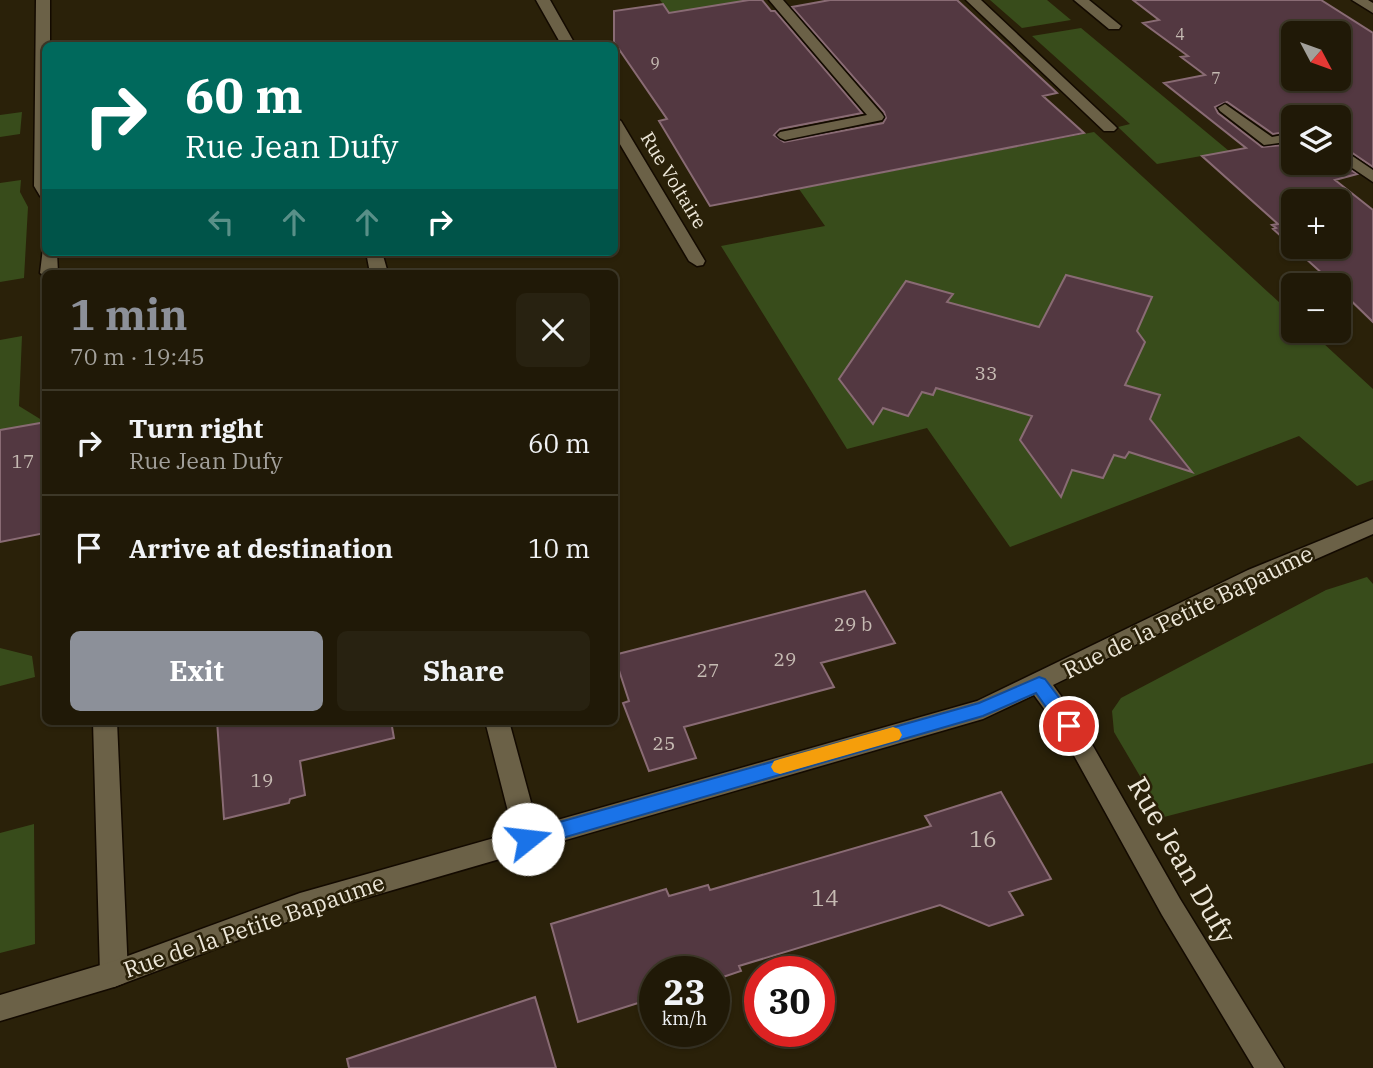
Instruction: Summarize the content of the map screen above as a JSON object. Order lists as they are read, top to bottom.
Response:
{
  "streets": {
    "street": ["Rue Voltaire", "Rue de la Petite Bapaume", "Rue Jean Dufy"]
  },
  "crossings": [
    ["Rue de la Petite Bapaume", "Rue Jean Dufy"]
  ],
  "house_numbers": [
    "4",
    "9",
    "7",
    "33",
    "17",
    "29 b",
    "29",
    "27",
    "25",
    "19",
    "16",
    "14"
  ],
  "north": "bottom right",
  "page": {
    "map_buttons": ["+", "−"],
    "turn": ["60 m", "Rue Jean Dufy"],
    "heading": ["1 min", "70 m · 19:45"],
    "list": [
      {
        "name": "Turn right",
        "note": "Rue Jean Dufy",
        "value": "60 m"
      },
      {
        "name": "Arrive at destination",
        "value": "10 m"
      }
    ],
    "buttons": ["Exit", "Share"],
    "speed": "23 km/h",
    "limit": "30"
  }
}
